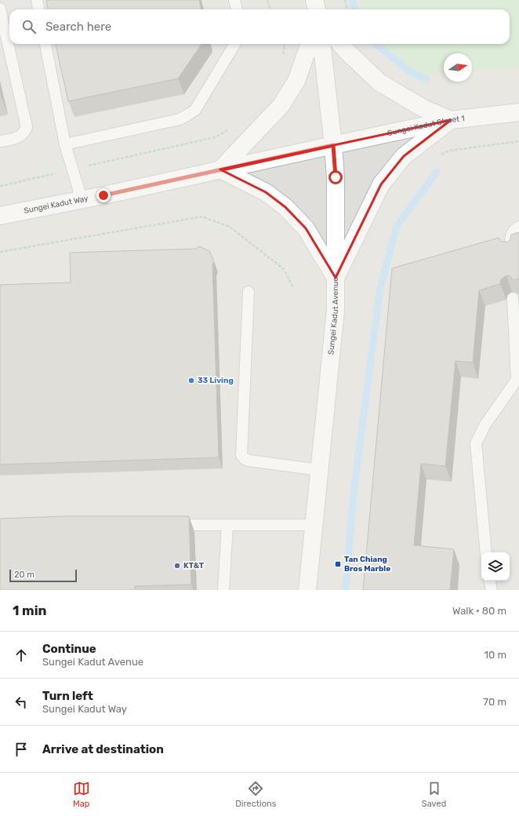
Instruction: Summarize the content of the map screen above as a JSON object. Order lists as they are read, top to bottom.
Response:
{
  "streets": {
    "street": ["Sungei Kadut Street 1", "Sungei Kadut Way", "Sungei Kadut Avenue"]
  },
  "crossings": [
    ["Sungei Kadut Street 1", "Sungei Kadut Way"],
    ["Sungei Kadut Street 1", "Sungei Kadut Avenue"],
    ["Sungei Kadut Way", "Sungei Kadut Avenue"]
  ],
  "places": {
    "other": ["33 Living", "KT&T"],
    "transit": ["Tan Chiang Bros Marble"]
  },
  "scale_bar": "20 m",
  "north": "right",
  "page": {
    "search": "Search here",
    "scale": "20 m",
    "heading": ["1 min", "Walk · 80 m"],
    "list": [
      ["Continue", "Sungei Kadut Avenue", "10 m"],
      ["Turn left", "Sungei Kadut Way", "70 m"],
      "Arrive at destination"
    ],
    "nav": ["Map", "Directions", "Saved"]
  }
}
